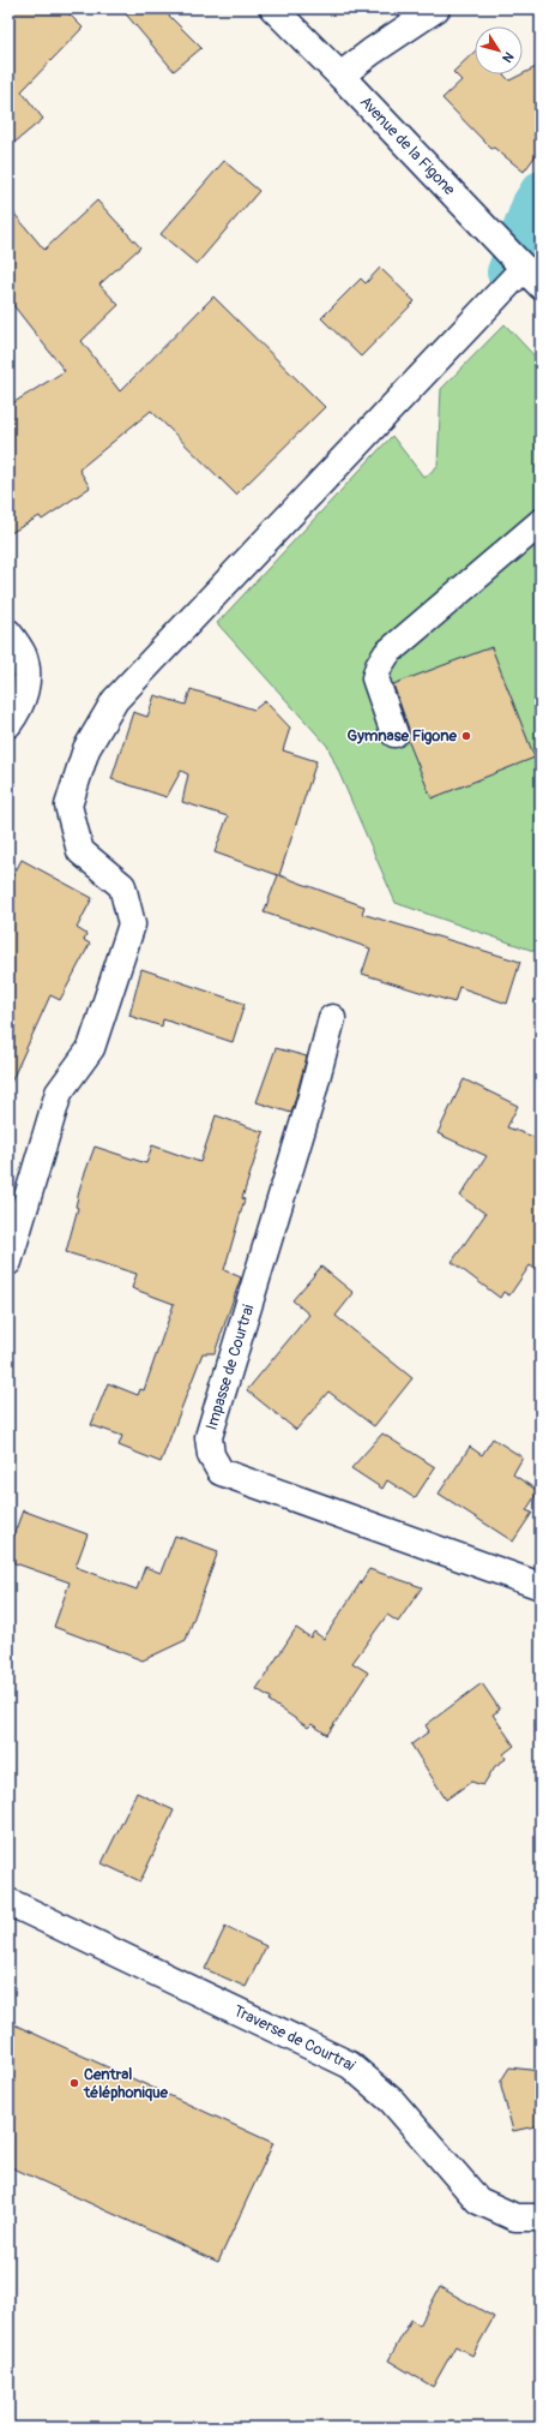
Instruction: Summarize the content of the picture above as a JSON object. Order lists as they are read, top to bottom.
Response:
{
  "streets": {
    "street": ["Avenue de la Figone", "Impasse de Courtrai", "Traverse de Courtrai"]
  },
  "places": ["Gymnase Figone", "Central téléphonique"],
  "north": "bottom right"
}
